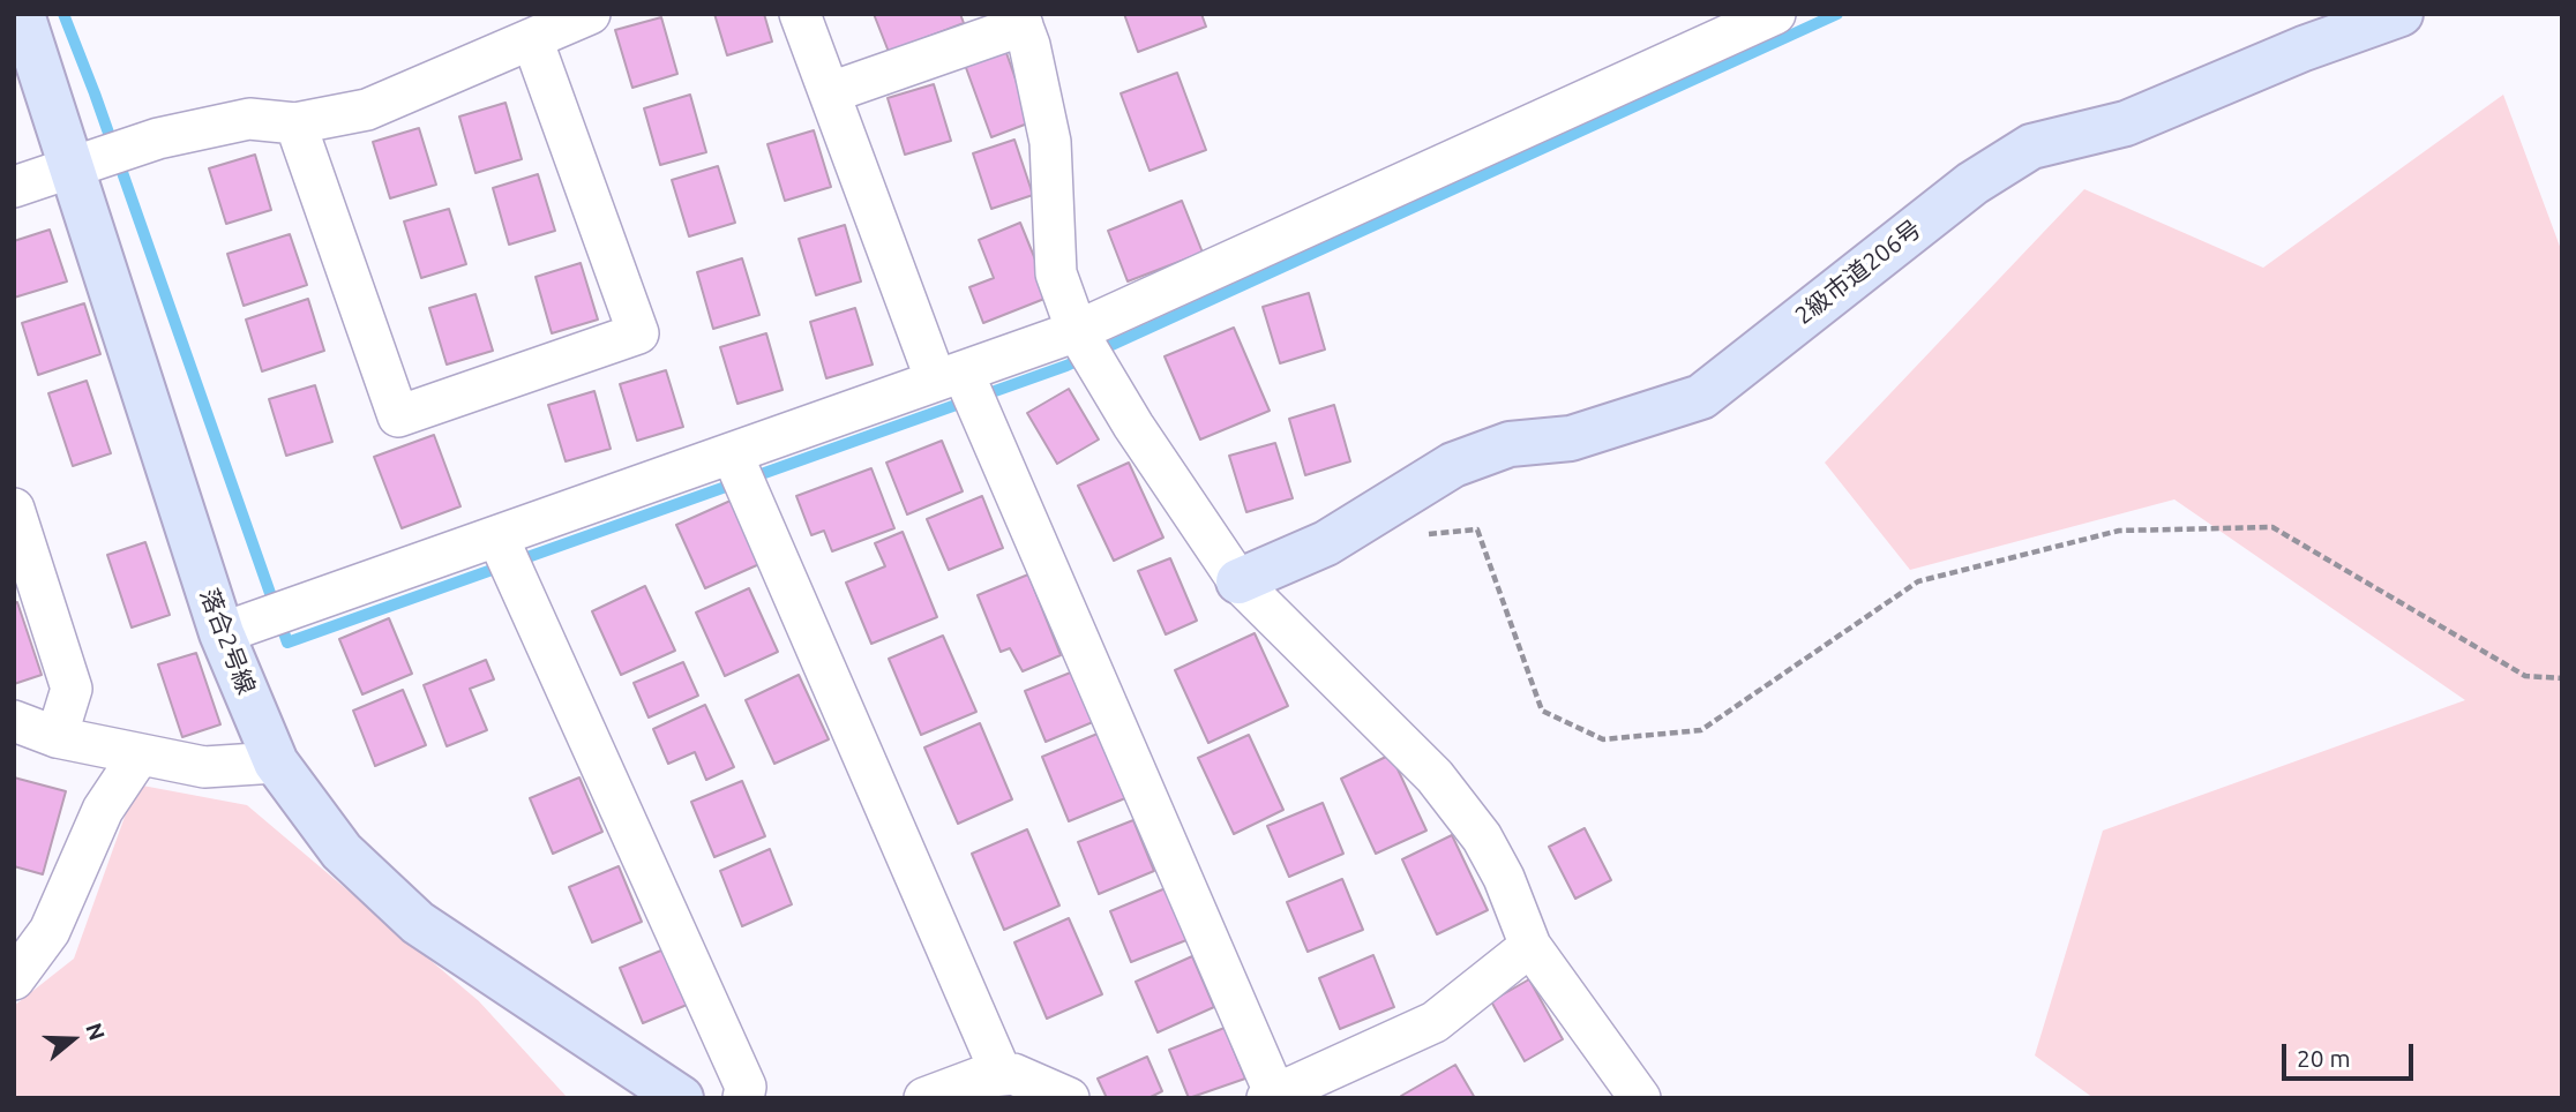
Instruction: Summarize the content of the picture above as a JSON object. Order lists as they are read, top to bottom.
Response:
{
  "streets": {
    "street": ["2級市道206号", "落合2号線"]
  },
  "scale_bar": "20 m",
  "north": "right"
}
